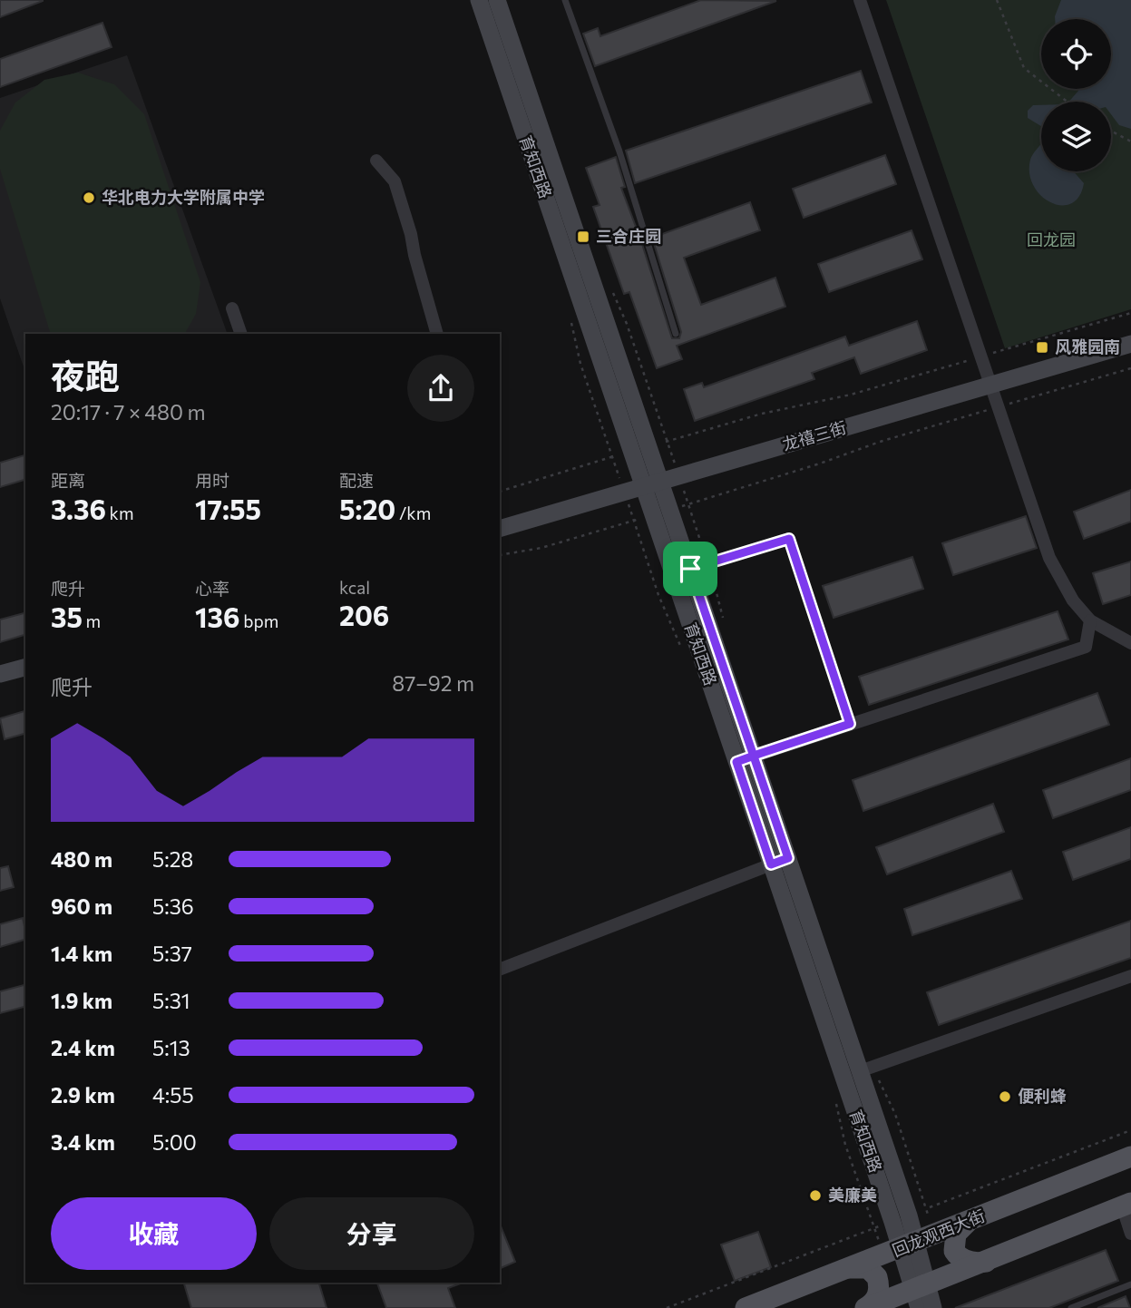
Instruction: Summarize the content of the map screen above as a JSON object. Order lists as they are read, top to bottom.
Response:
{
  "streets": {
    "main road": ["回龙观西大街"],
    "street": ["育知西路", "龙禧三街"]
  },
  "crossings": [
    ["育知西路", "龙禧三街"],
    ["育知西路", "回龙观西大街"]
  ],
  "parks": ["回龙园"],
  "places": {
    "other": ["华北电力大学附属中学", "便利蜂", "美廉美"],
    "transit": ["三合庄园", "风雅园南"]
  },
  "page": {
    "heading": ["夜跑", "20:17 · 7 × 480 m"],
    "stats": [
      ["距离", "3.36 km"],
      ["用时", "17:55"],
      ["配速", "5:20 /km"],
      ["爬升", "35 m"],
      ["心率", "136 bpm"],
      ["kcal", "206"]
    ],
    "chart": ["爬升", "87–92 m"],
    "list": [
      {
        "name": "480 m",
        "note": "5:28"
      },
      {
        "name": "960 m",
        "note": "5:36"
      },
      {
        "name": "1.4 km",
        "note": "5:37"
      },
      {
        "name": "1.9 km",
        "note": "5:31"
      },
      {
        "name": "2.4 km",
        "note": "5:13"
      },
      {
        "name": "2.9 km",
        "note": "4:55"
      },
      {
        "name": "3.4 km",
        "note": "5:00"
      }
    ],
    "buttons": ["收藏", "分享"]
  }
}
